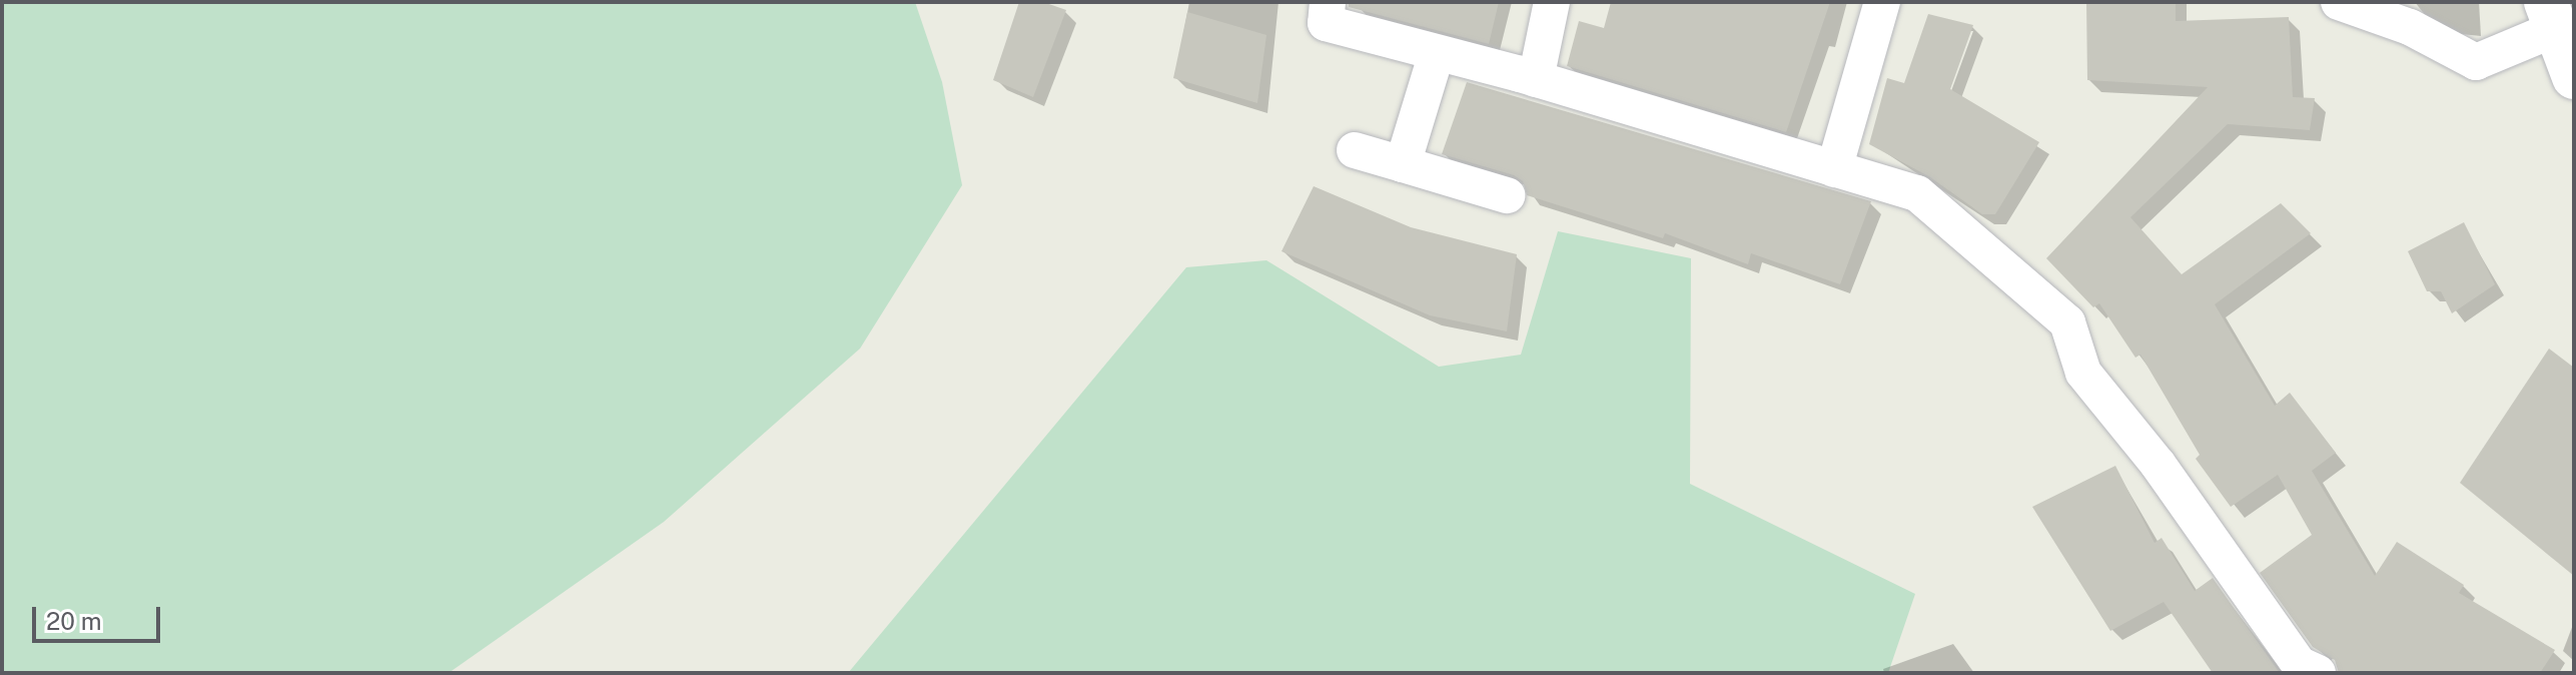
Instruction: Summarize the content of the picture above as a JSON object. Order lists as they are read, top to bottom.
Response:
{
  "scale_bar": "20 m"
}
